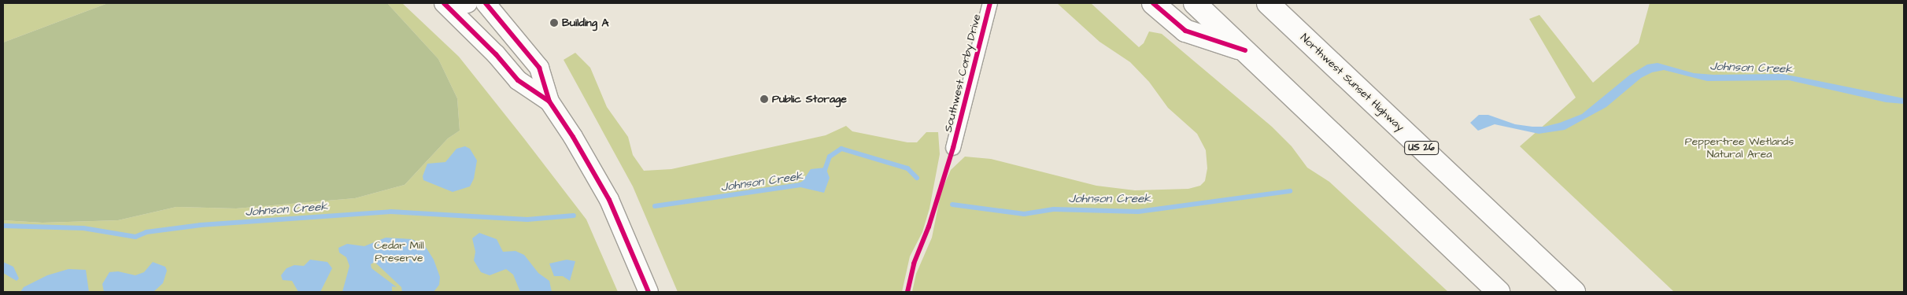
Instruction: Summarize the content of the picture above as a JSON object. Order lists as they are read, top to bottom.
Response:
{
  "streets": {
    "highway": ["Northwest Sunset Highway", "US 26"],
    "street": ["Southwest Corby Drive"]
  },
  "water": ["Johnson Creek"],
  "parks": ["Peppertree Wetlands Natural Area", "Cedar Mill Preserve"],
  "places": ["Building A", "Public Storage"]
}
